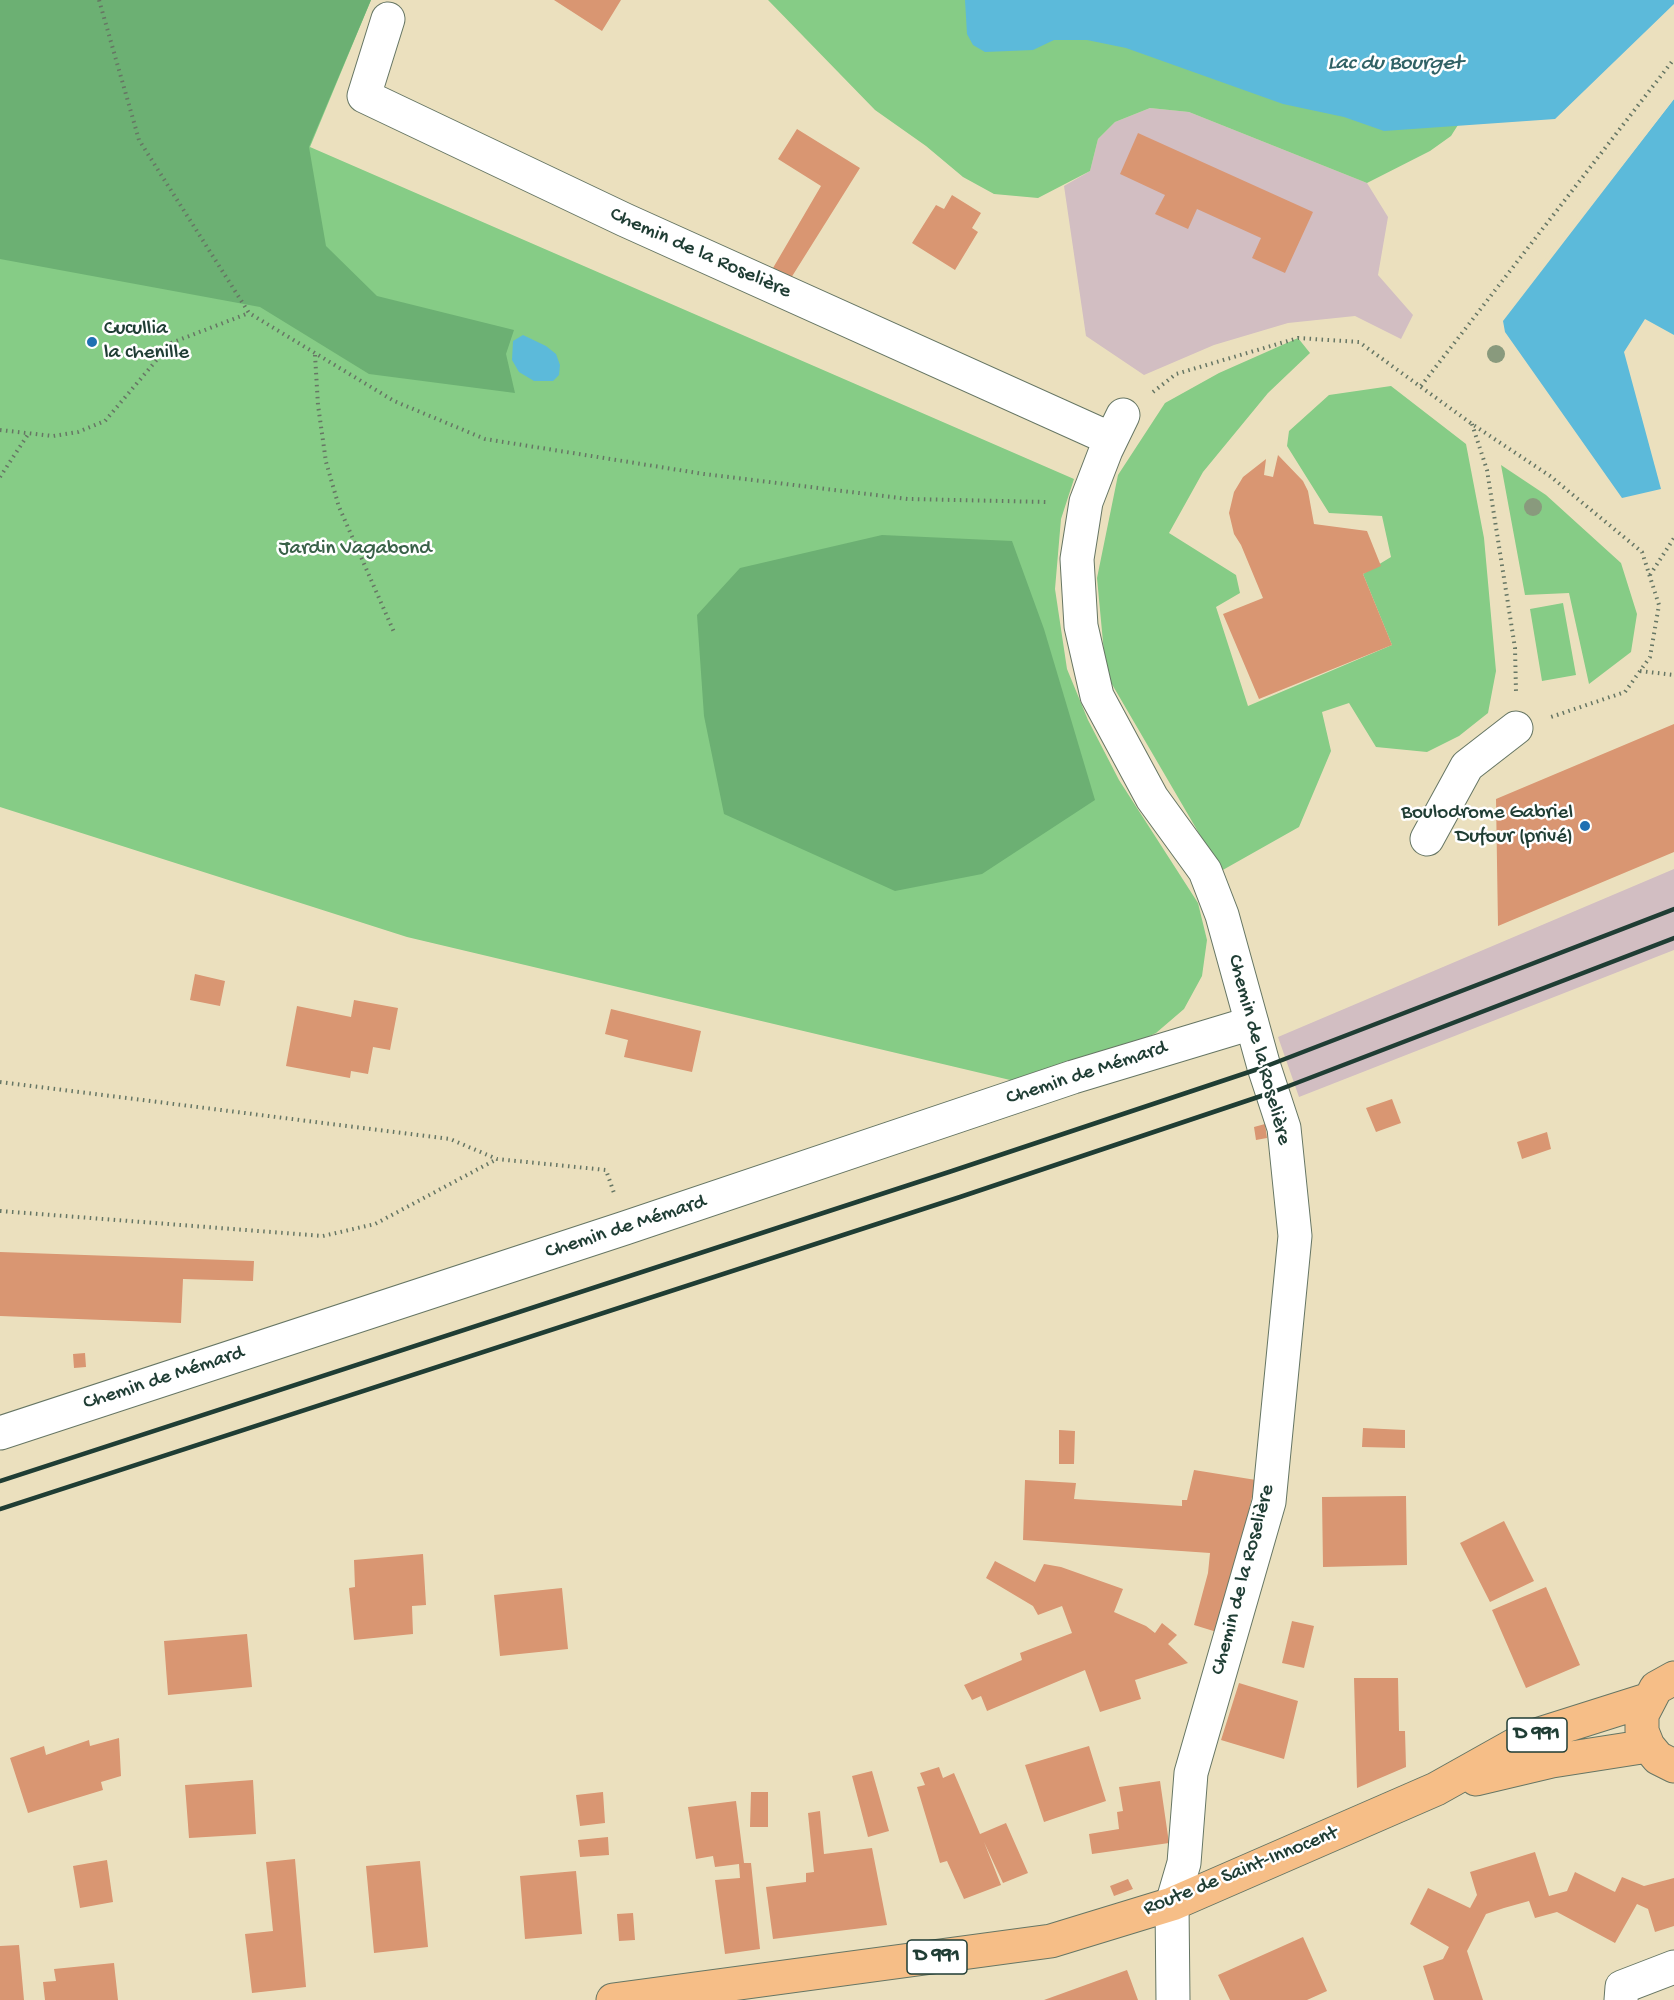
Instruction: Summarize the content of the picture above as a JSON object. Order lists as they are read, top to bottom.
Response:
{
  "streets": {
    "main road": ["D 991", "Route de Saint-Innocent"],
    "street": ["Chemin de la Roselière", "Chemin de Mémard"]
  },
  "crossings": [
    ["Chemin de la Roselière", "Chemin de Mémard"],
    ["Chemin de la Roselière", "Route de Saint-Innocent"]
  ],
  "water": ["Lac du Bourget"],
  "parks": ["Jardin Vagabond"],
  "places": ["Cucullia la chenille", "Boulodrome Gabriel Dufour (privé)"]
}
